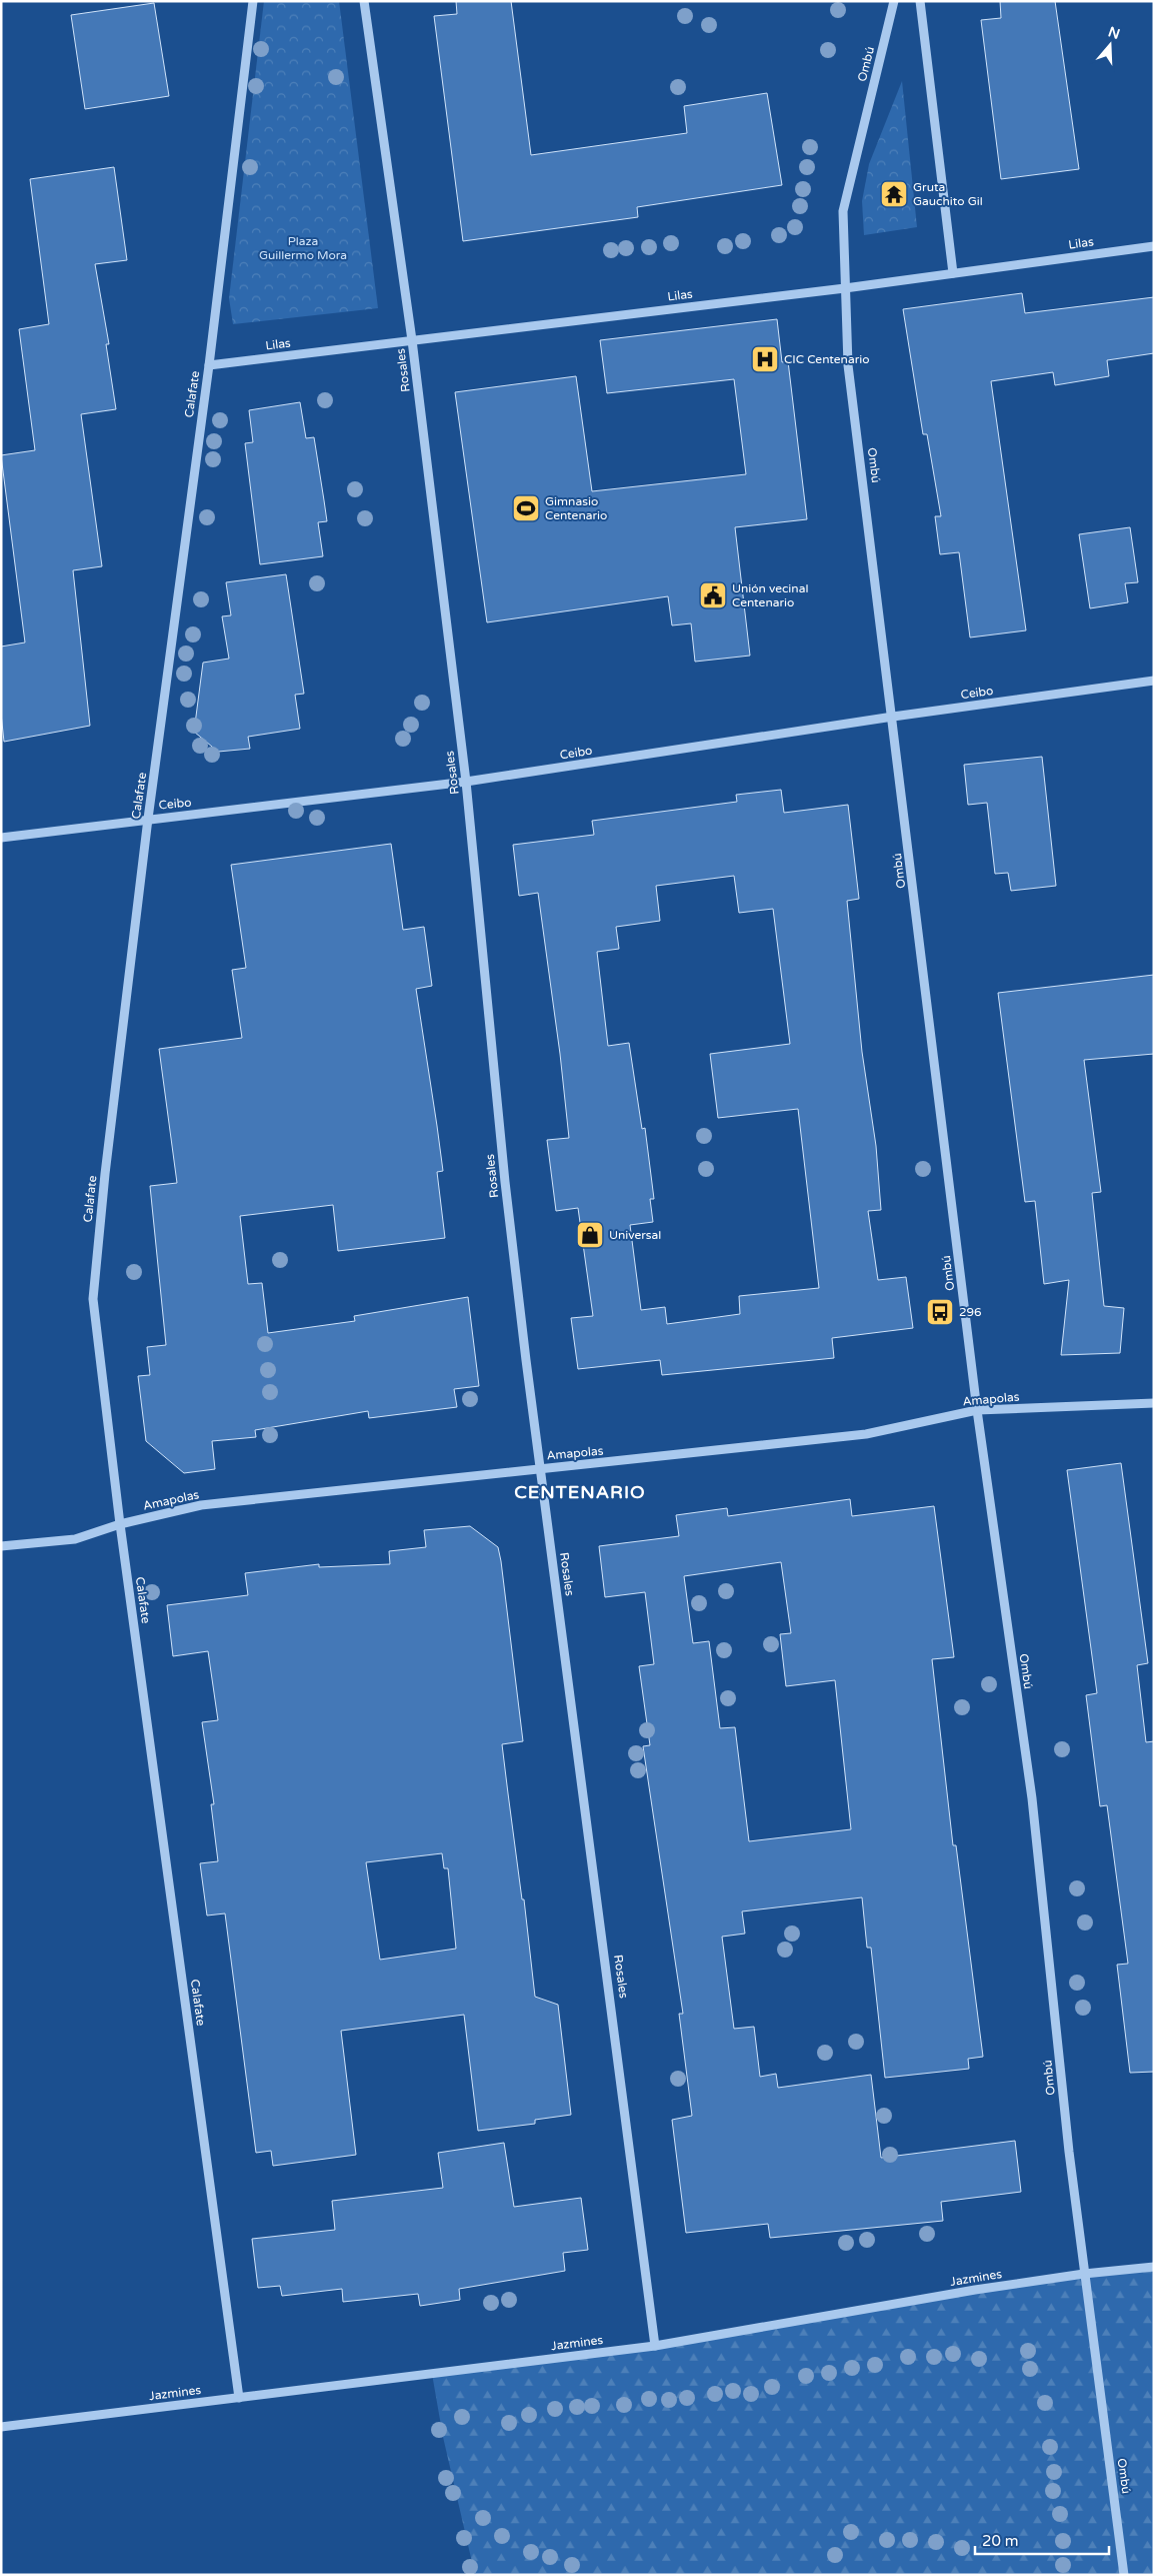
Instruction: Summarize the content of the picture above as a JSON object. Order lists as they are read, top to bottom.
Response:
{
  "streets": {
    "street": [
      "Ombú",
      "Lilas",
      "Rosales",
      "Calafate",
      "Ceibo",
      "Amapolas",
      "Jazmines"
    ]
  },
  "crossings": [
    ["Ombú", "Lilas"],
    ["Ombú", "Ceibo"],
    ["Ombú", "Amapolas"],
    ["Ombú", "Jazmines"],
    ["Lilas", "Rosales"],
    ["Lilas", "Calafate"],
    ["Rosales", "Ceibo"],
    ["Rosales", "Amapolas"],
    ["Rosales", "Jazmines"],
    ["Calafate", "Ceibo"],
    ["Calafate", "Amapolas"],
    ["Calafate", "Jazmines"]
  ],
  "districts": ["CENTENARIO"],
  "parks": ["Plaza Guillermo Mora"],
  "places": {
    "temple": ["Gruta Gauchito Gil"],
    "hospital": ["CIC Centenario"],
    "sports": ["Gimnasio Centenario"],
    "public building": ["Unión vecinal Centenario"],
    "shop": ["Universal"],
    "bus stop": ["296"]
  },
  "scale_bar": "20 m",
  "north": "top"
}
